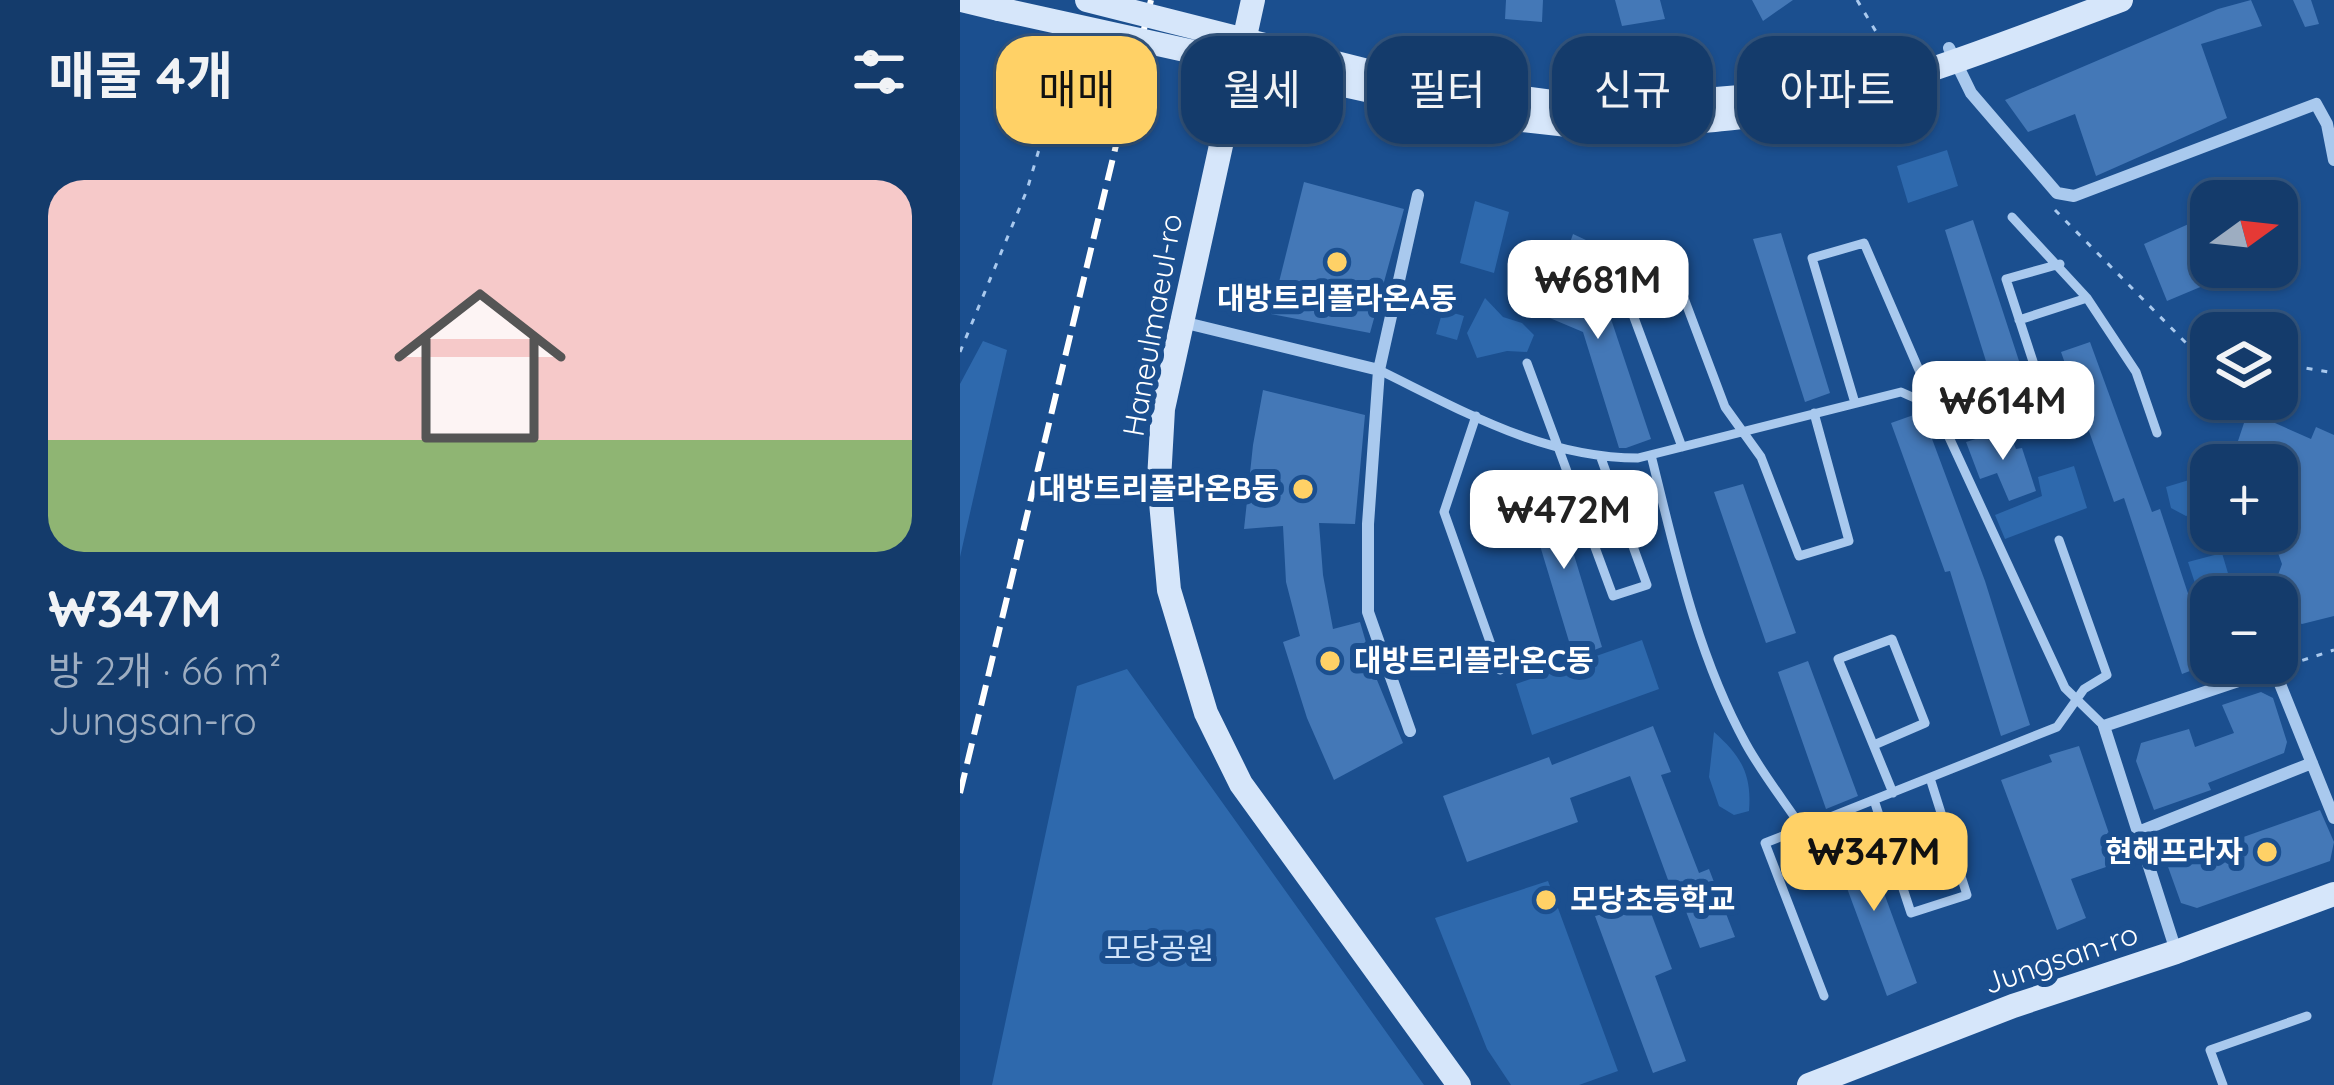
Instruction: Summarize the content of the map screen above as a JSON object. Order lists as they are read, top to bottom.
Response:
{
  "streets": {
    "main road": ["Haneulmaeul-ro", "Jungsan-ro"]
  },
  "parks": ["모당공원"],
  "places": [
    "대방트리플라온A동",
    "대방트리플라온B동",
    "대방트리플라온C동",
    "현해프라자",
    "모당초등학교"
  ],
  "north": "right",
  "page": {
    "heading": "매물 4개",
    "chip": [
      "매매",
      "월세",
      "필터",
      "신규",
      "아파트"
    ],
    "list": [
      {
        "name": "₩347M",
        "note": "방 2개 · 66 m² · Jungsan-ro"
      }
    ],
    "map_buttons": ["+", "−"],
    "price": [
      "₩681M",
      "₩614M",
      "₩472M",
      "₩347M"
    ]
  }
}
